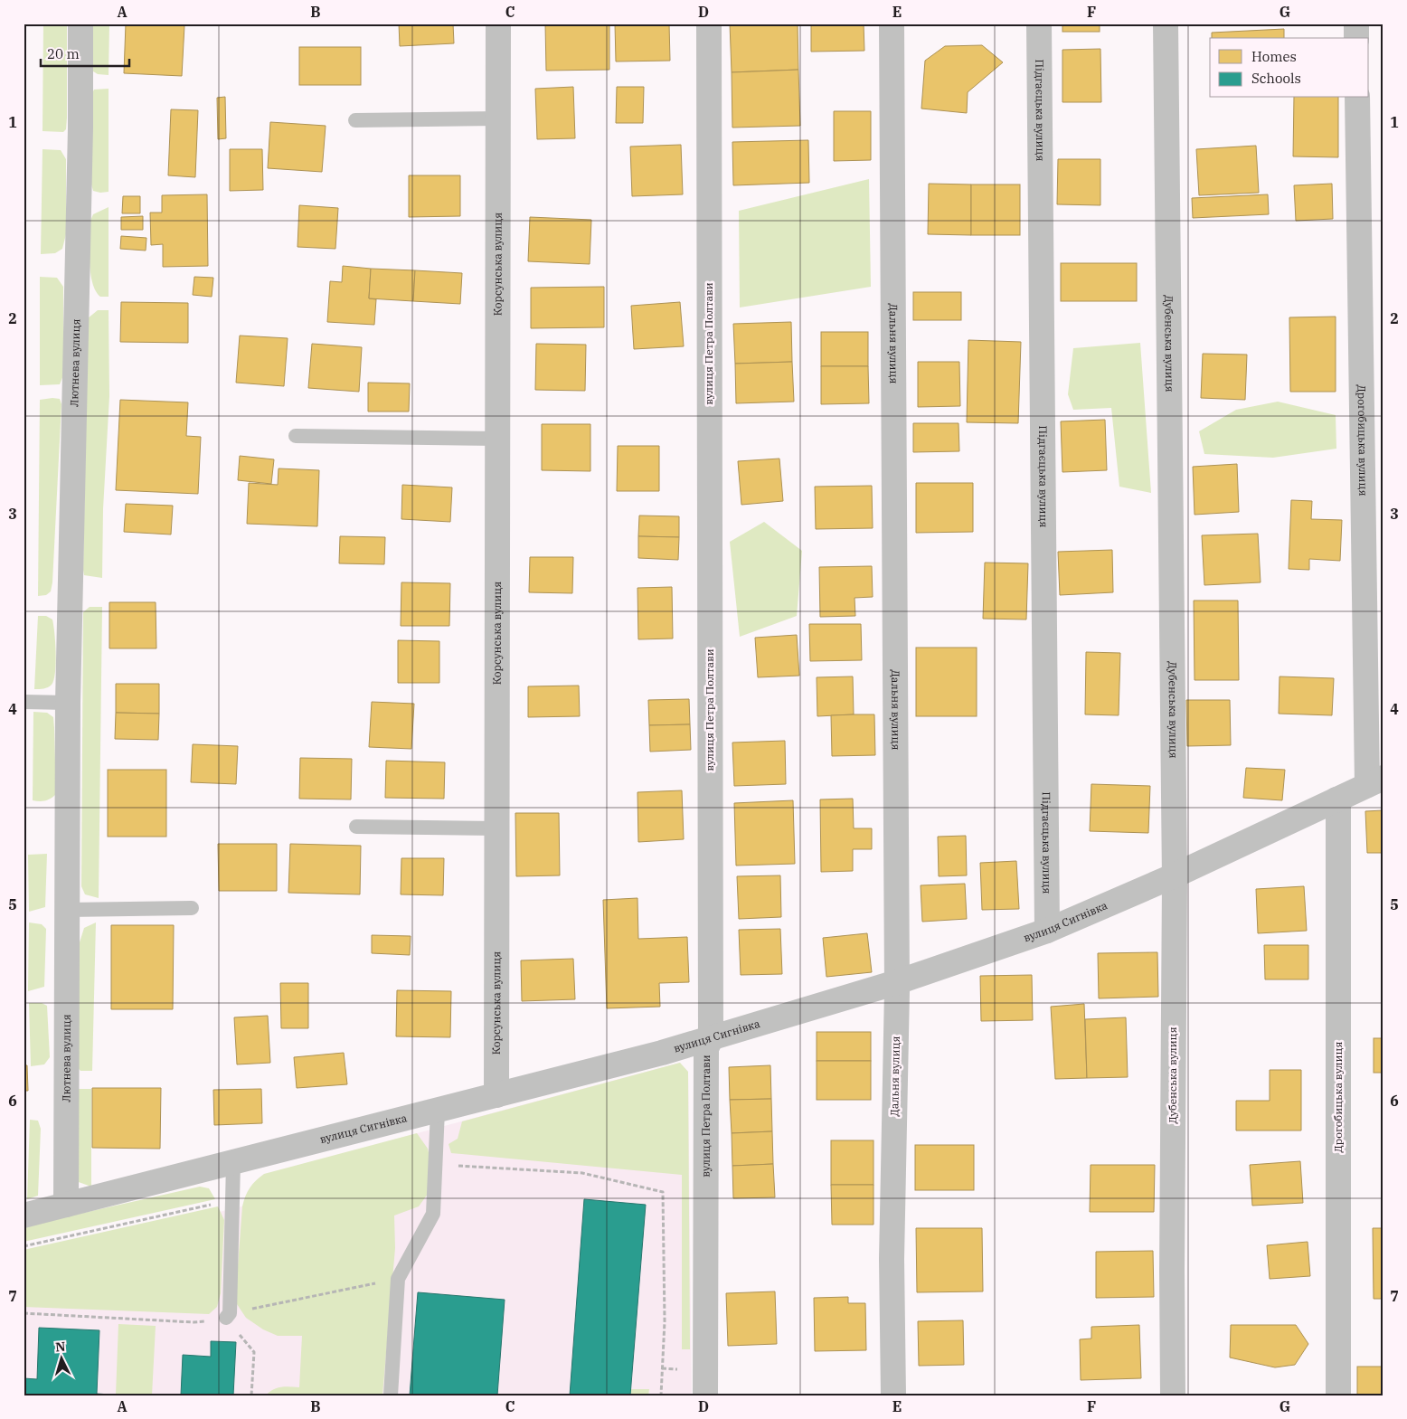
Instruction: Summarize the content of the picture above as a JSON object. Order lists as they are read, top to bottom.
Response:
{
  "streets": {
    "street": [
      "Підгаєцька вулиця",
      "Корсунська вулиця",
      "вулиця Петра Полтави",
      "Дальня вулиця",
      "Дубенська вулиця",
      "Лютнева вулиця",
      "Дрогобицька вулиця",
      "вулиця Сигнівка"
    ]
  },
  "crossings": [
    ["Підгаєцька вулиця", "вулиця Сигнівка"],
    ["Корсунська вулиця", "вулиця Сигнівка"],
    ["вулиця Петра Полтави", "вулиця Сигнівка"],
    ["Дальня вулиця", "вулиця Сигнівка"],
    ["Дубенська вулиця", "вулиця Сигнівка"],
    ["Лютнева вулиця", "вулиця Сигнівка"],
    ["Дрогобицька вулиця", "вулиця Сигнівка"]
  ],
  "legend": ["Homes", "Schools"],
  "scale_bar": "20 m",
  "north": "top",
  "grid": {
    "columns": [
      "A",
      "B",
      "C",
      "D",
      "E",
      "F",
      "G"
    ],
    "rows": [
      "1",
      "2",
      "3",
      "4",
      "5",
      "6",
      "7"
    ]
  }
}
